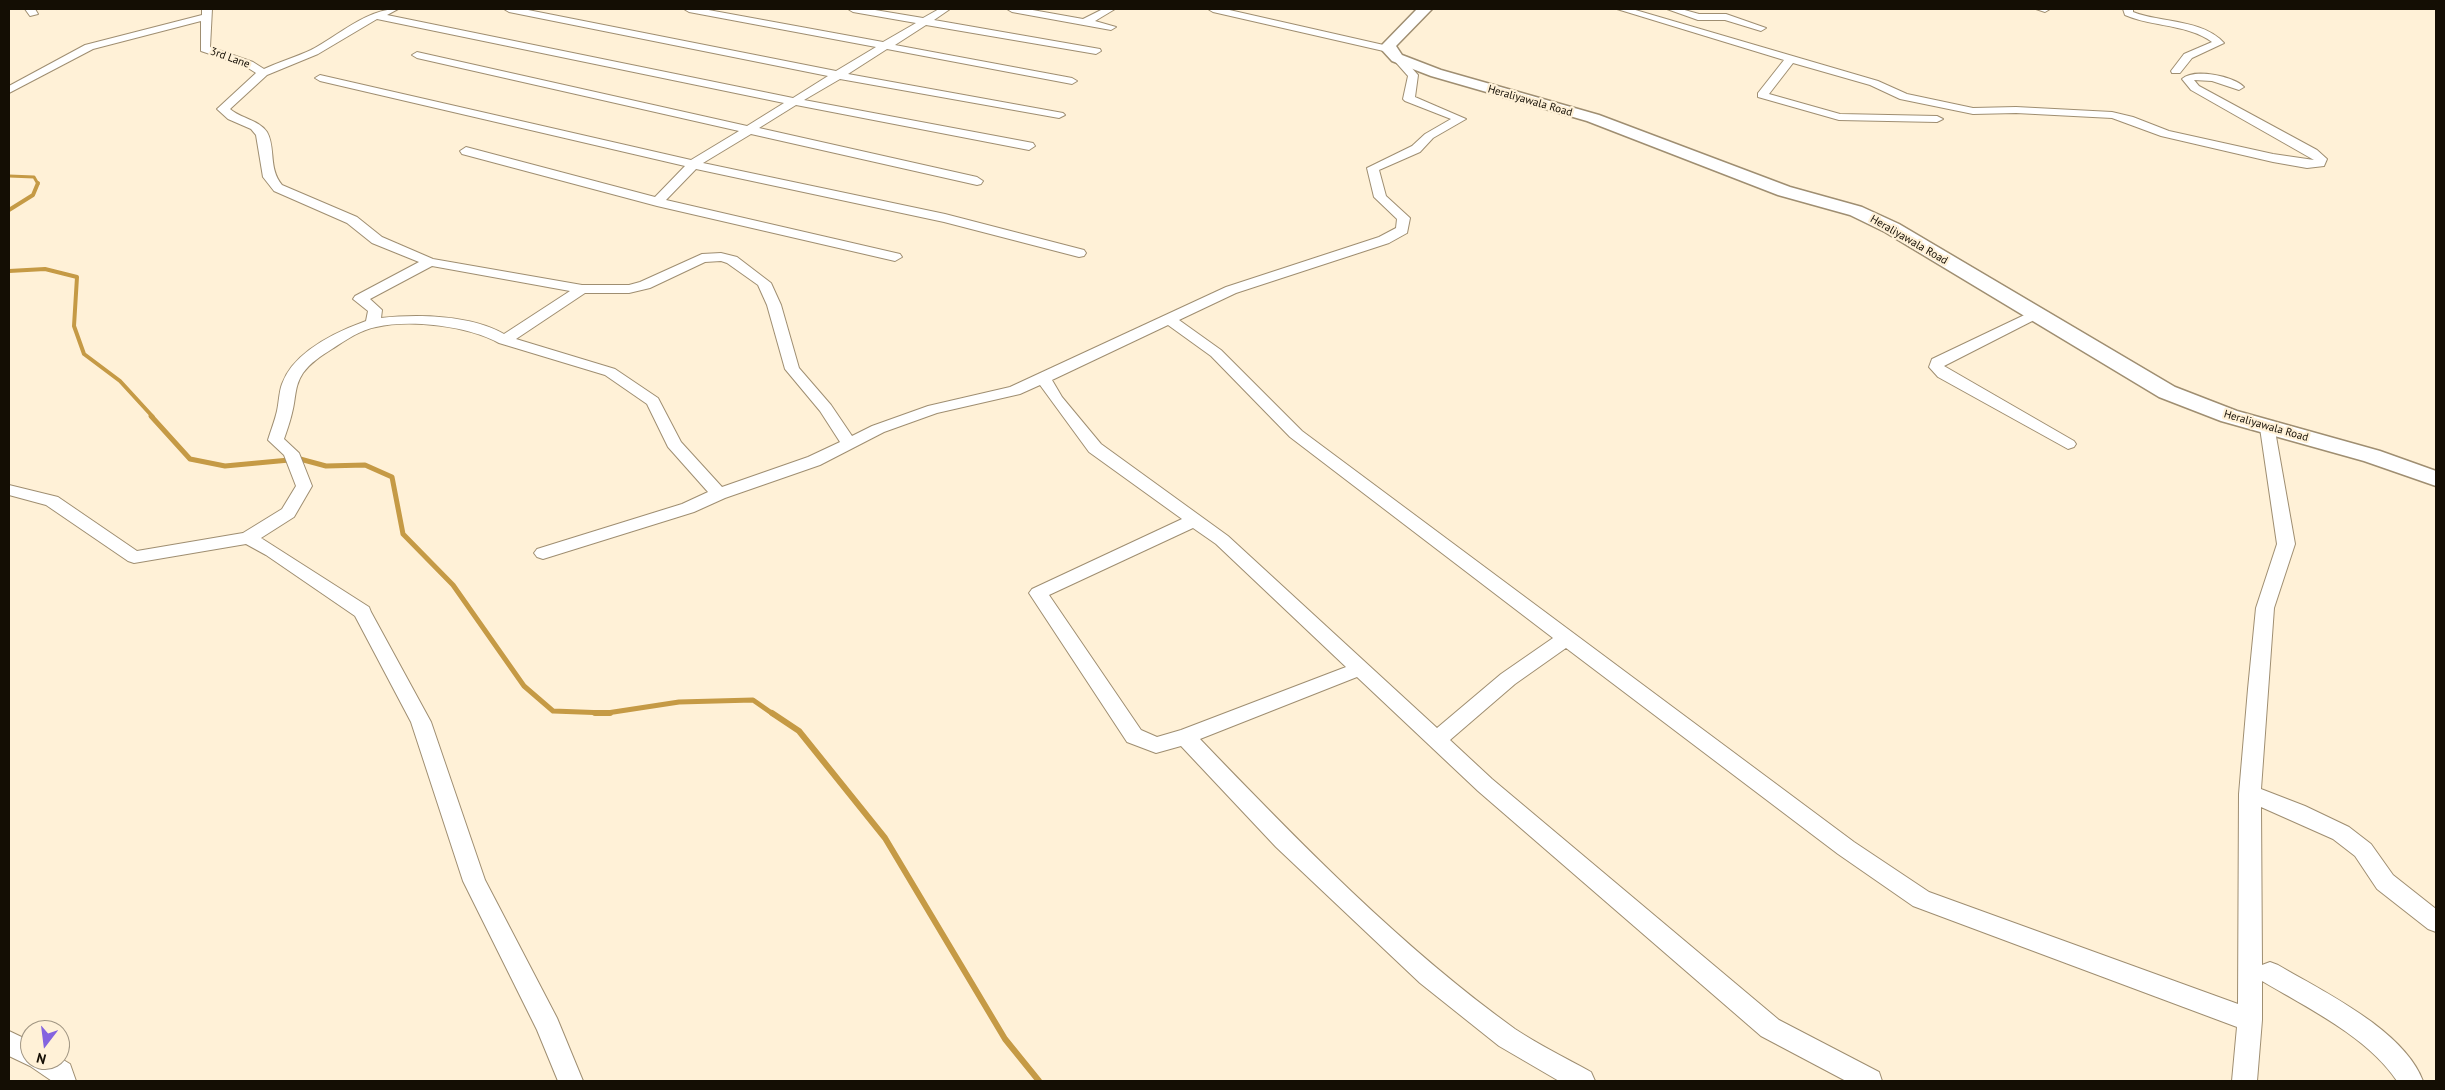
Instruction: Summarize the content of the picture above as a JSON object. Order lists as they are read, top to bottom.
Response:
{
  "streets": {
    "street": ["3rd Lane", "Heraliyawala Road"]
  },
  "north": "bottom"
}
